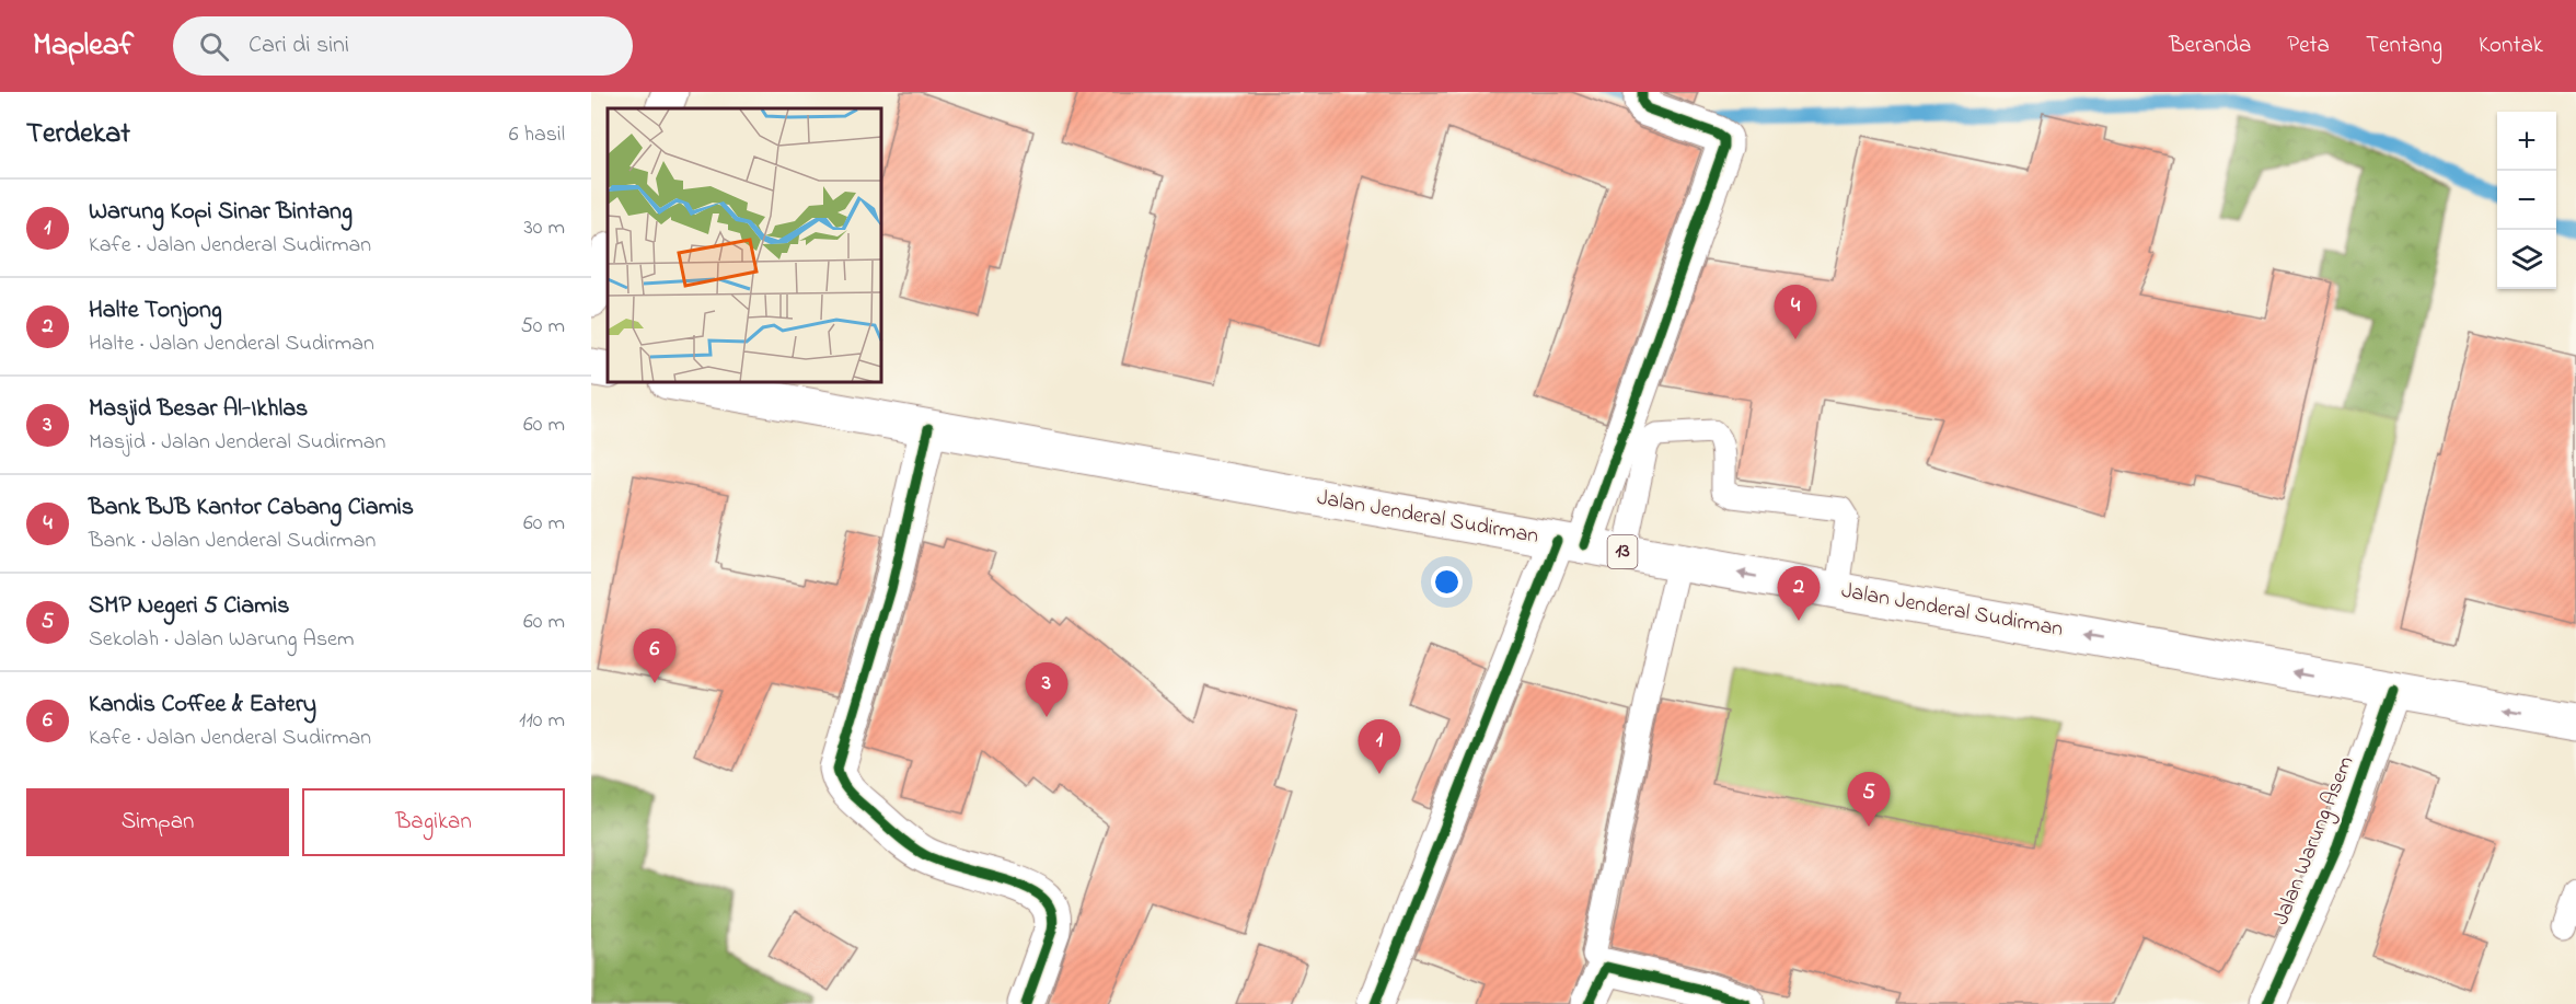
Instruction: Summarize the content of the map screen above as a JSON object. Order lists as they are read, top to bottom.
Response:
{
  "streets": {
    "main road": ["Jalan Jenderal Sudirman", "13", "Jalan Warung Asem"]
  },
  "crossings": [
    ["Jalan Jenderal Sudirman", "Jalan Warung Asem"]
  ],
  "one_way": ["Jalan Jenderal Sudirman"],
  "page": {
    "header": "Mapleaf",
    "search": "Cari di sini",
    "nav": [
      "Beranda",
      "Peta",
      "Tentang",
      "Kontak"
    ],
    "heading": ["Terdekat", "6 hasil"],
    "map_buttons": ["+", "−"],
    "list": [
      {
        "mark": "1",
        "name": "Warung Kopi Sinar Bintang",
        "note": "Kafe · Jalan Jenderal Sudirman",
        "value": "30 m"
      },
      {
        "mark": "2",
        "name": "Halte Tonjong",
        "note": "Halte · Jalan Jenderal Sudirman",
        "value": "50 m"
      },
      {
        "mark": "3",
        "name": "Masjid Besar Al-Ikhlas",
        "note": "Masjid · Jalan Jenderal Sudirman",
        "value": "60 m"
      },
      {
        "mark": "4",
        "name": "Bank BJB Kantor Cabang Ciamis",
        "note": "Bank · Jalan Jenderal Sudirman",
        "value": "60 m"
      },
      {
        "mark": "5",
        "name": "SMP Negeri 5 Ciamis",
        "note": "Sekolah · Jalan Warung Asem",
        "value": "60 m"
      },
      {
        "mark": "6",
        "name": "Kandis Coffee & Eatery",
        "note": "Kafe · Jalan Jenderal Sudirman",
        "value": "110 m"
      }
    ],
    "pins": [
      "4",
      "2",
      "6",
      "3",
      "1",
      "5"
    ],
    "buttons": ["Simpan", "Bagikan"]
  }
}
